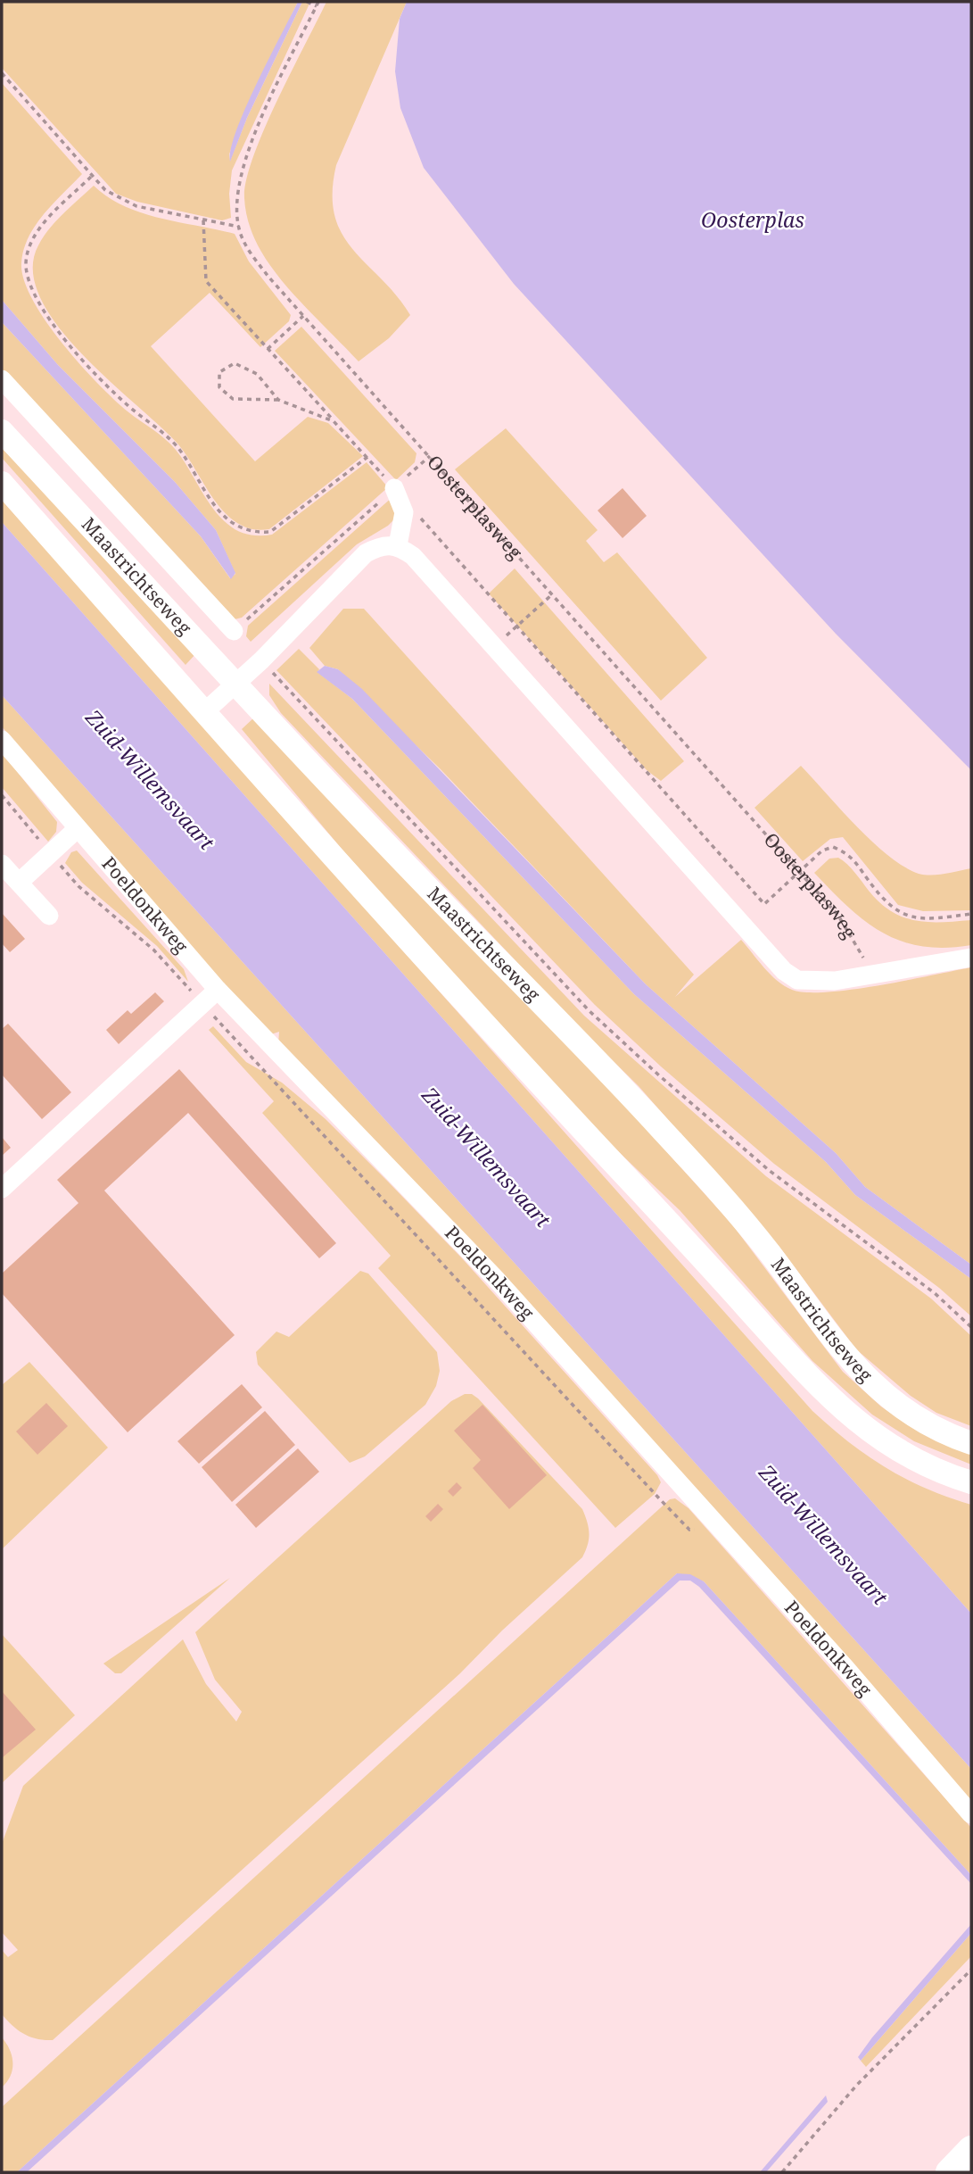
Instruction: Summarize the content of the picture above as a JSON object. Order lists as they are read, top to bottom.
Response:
{
  "streets": {
    "main road": ["Maastrichtseweg"],
    "street": ["Poeldonkweg"],
    "path": ["Oosterplasweg"]
  },
  "water": ["Oosterplas", "Zuid-Willemsvaart"]
}
